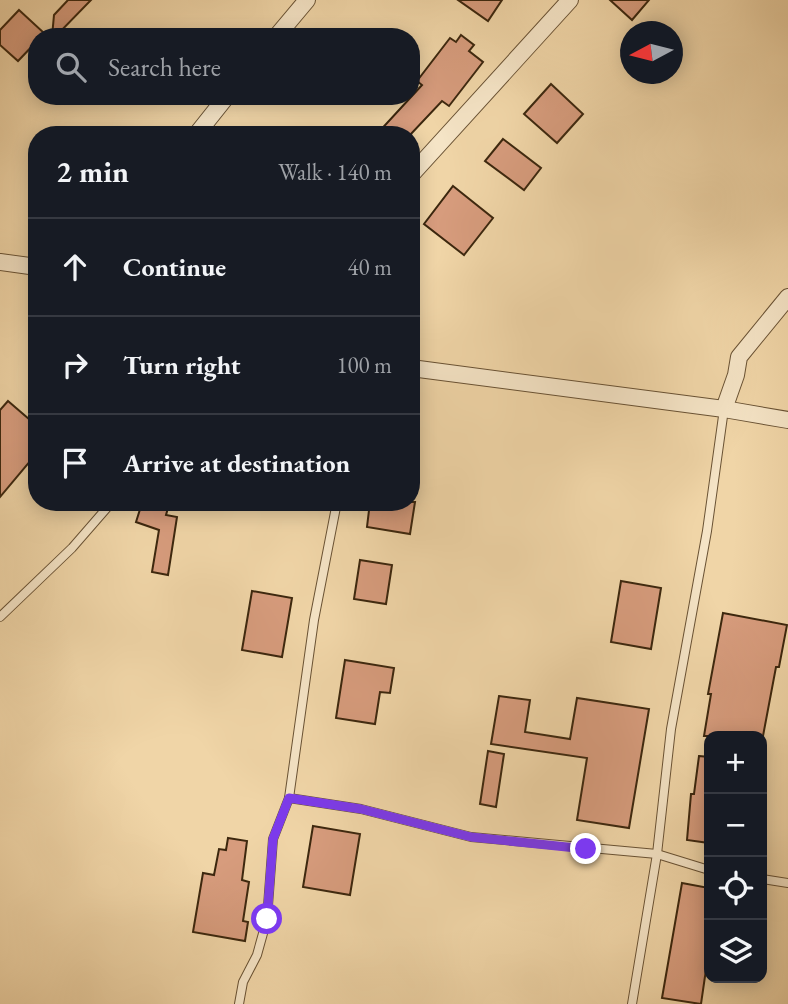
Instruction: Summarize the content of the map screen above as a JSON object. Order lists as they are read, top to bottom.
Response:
{
  "north": "left",
  "page": {
    "search": "Search here",
    "heading": ["2 min", "Walk · 140 m"],
    "list": [
      ["Continue", "40 m"],
      ["Turn right", "100 m"],
      "Arrive at destination"
    ],
    "map_buttons": ["+", "−"]
  }
}
